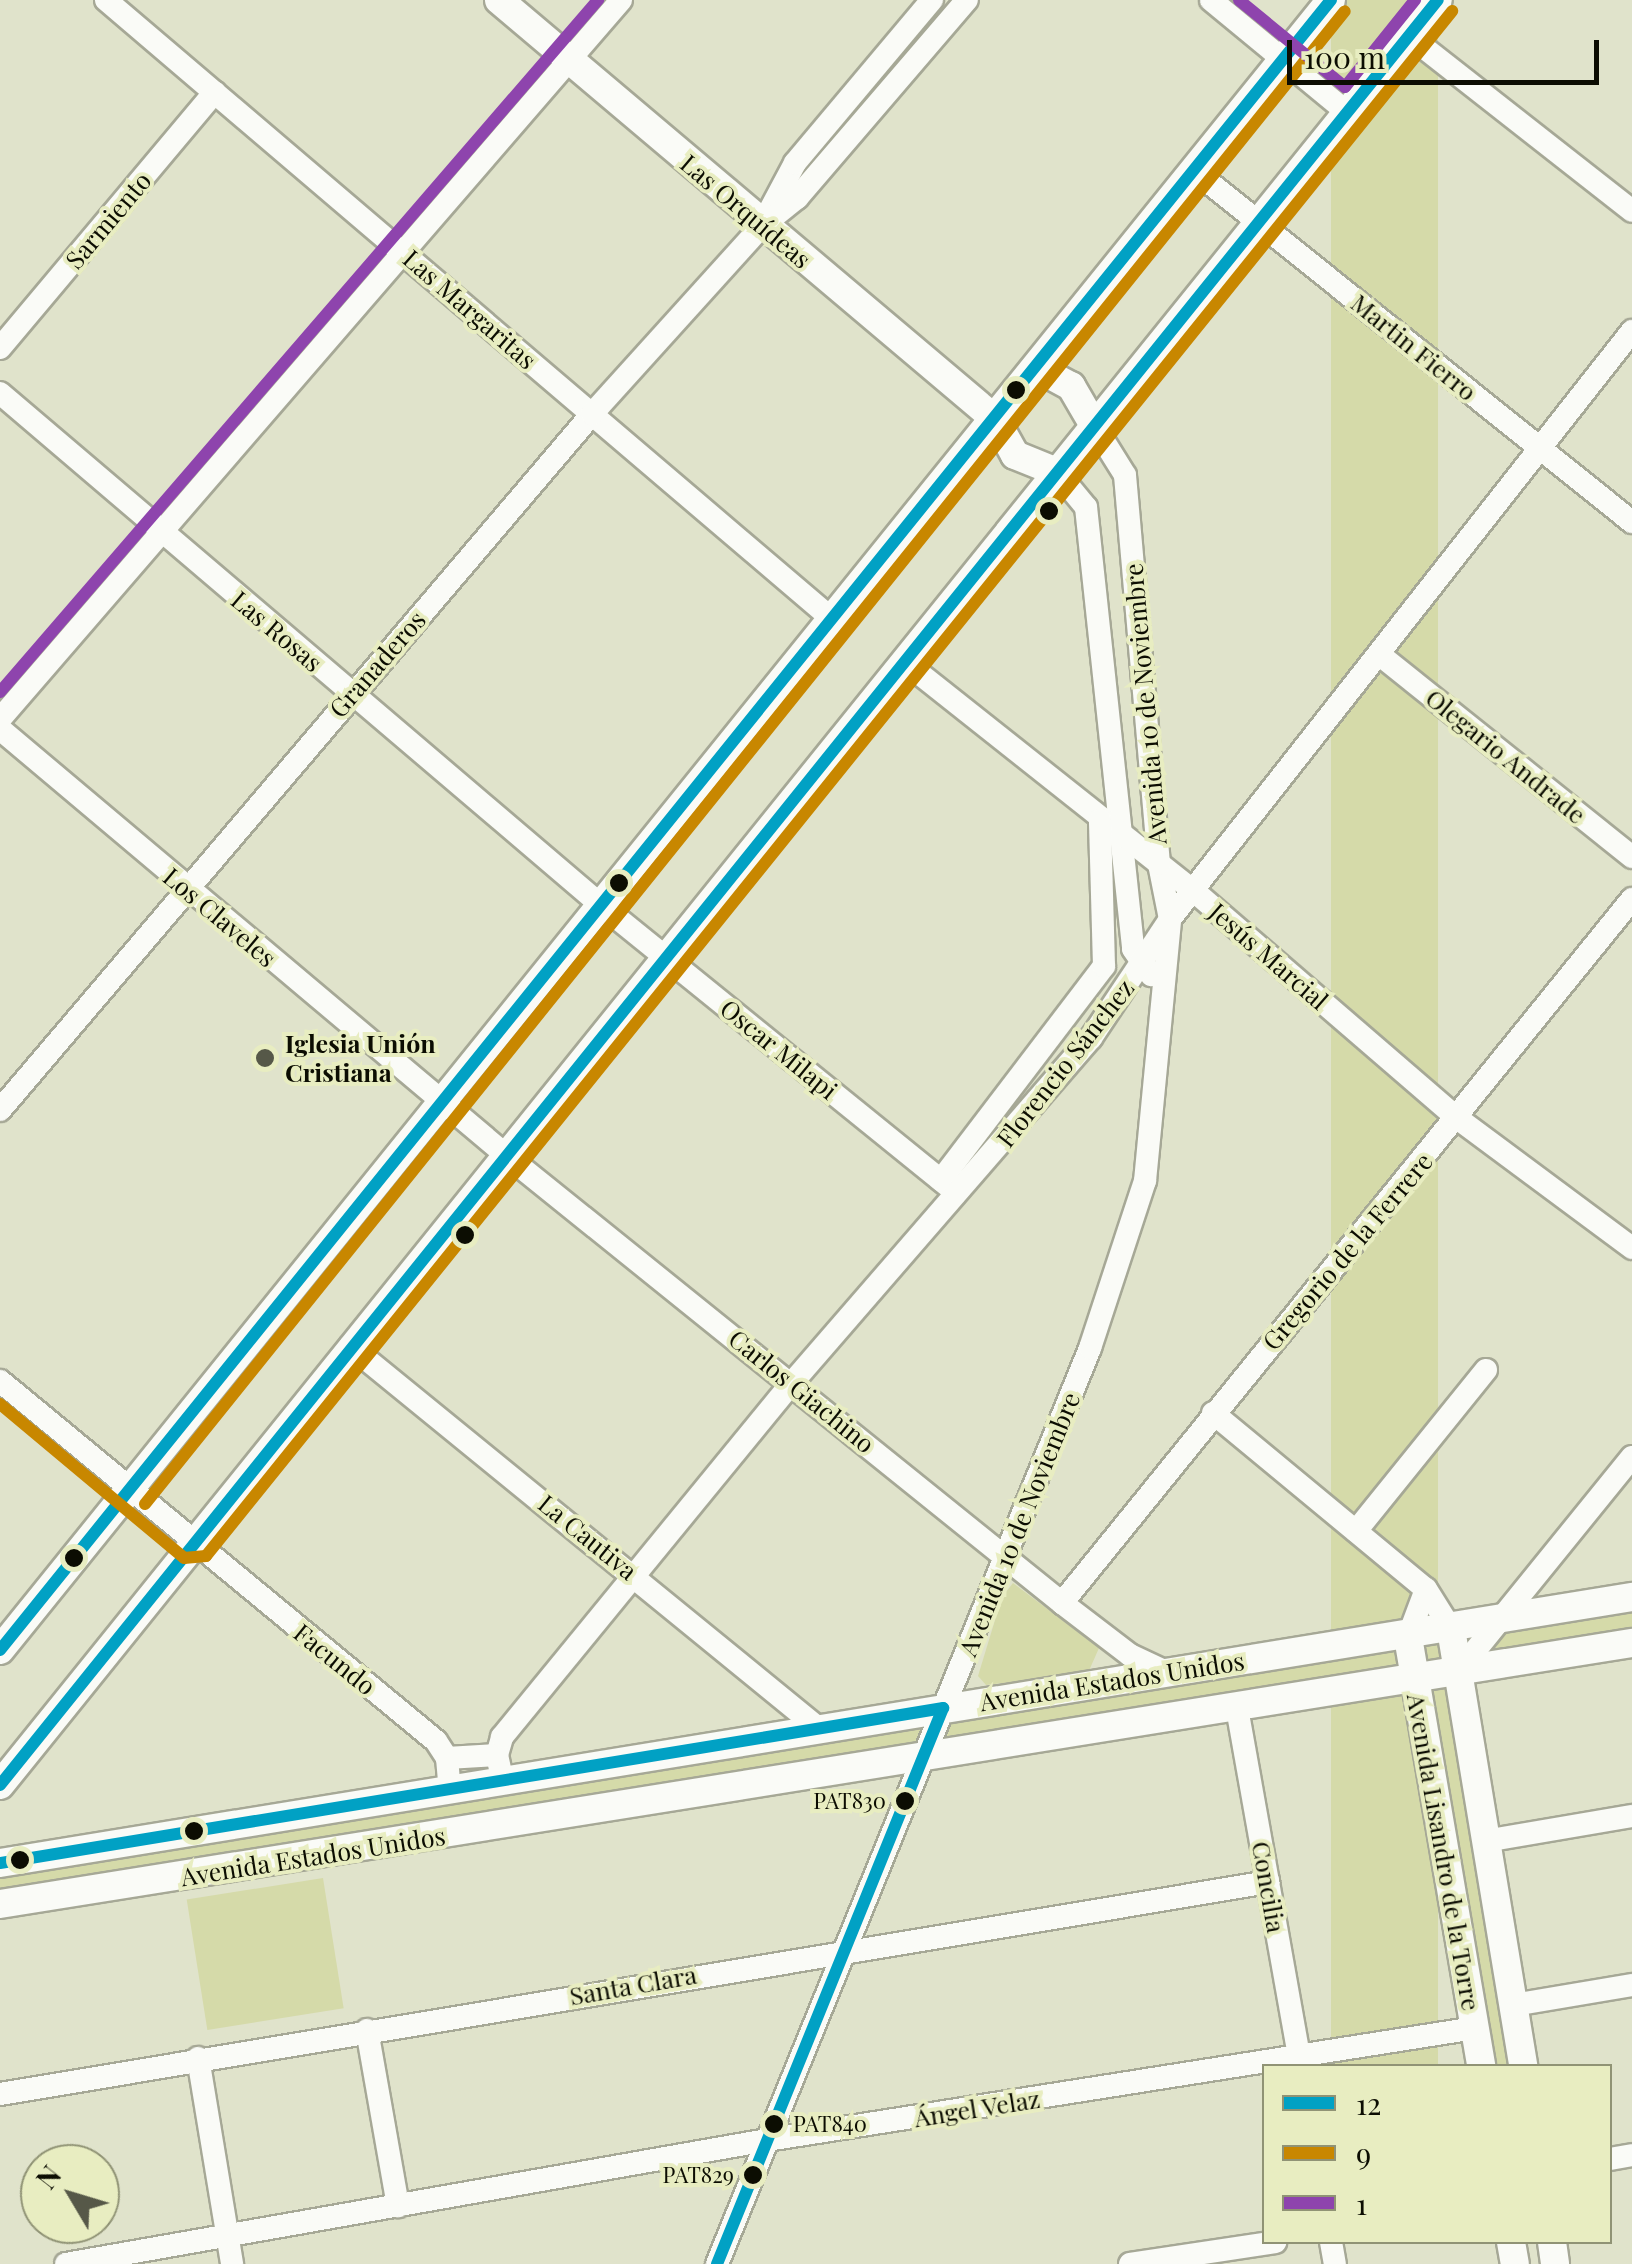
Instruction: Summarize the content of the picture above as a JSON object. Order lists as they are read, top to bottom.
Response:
{
  "streets": {
    "main road": ["Las Orquídeas", "Avenida Estados Unidos", "Avenida Lisandro de la Torre"],
    "street": [
      "Sarmiento",
      "Las Margaritas",
      "Martin Fierro",
      "Las Rosas",
      "Granaderos",
      "Avenida 10 de Noviembre",
      "Olegario Andrade",
      "Los Claveles",
      "Jesús Marcial",
      "Oscar Milapi",
      "Florencio Sánchez",
      "Gregorio de la Ferrere",
      "Carlos Giachino",
      "La Cautiva",
      "Facundo",
      "Concilia",
      "Santa Clara",
      "Ángel Velaz"
    ]
  },
  "crossings": [
    ["Las Orquídeas", "Granaderos"],
    ["Las Orquídeas", "Avenida 10 de Noviembre"],
    ["Sarmiento", "Las Margaritas"],
    ["Las Margaritas", "Granaderos"],
    ["Martin Fierro", "Florencio Sánchez"],
    ["Las Rosas", "Granaderos"],
    ["Las Rosas", "Oscar Milapi"],
    ["Granaderos", "Los Claveles"],
    ["Avenida 10 de Noviembre", "Jesús Marcial"],
    ["Avenida 10 de Noviembre", "Florencio Sánchez"],
    ["Avenida 10 de Noviembre", "Carlos Giachino"],
    ["Avenida 10 de Noviembre", "Avenida Estados Unidos"],
    ["Avenida 10 de Noviembre", "Santa Clara"],
    ["Avenida 10 de Noviembre", "Ángel Velaz"],
    ["Olegario Andrade", "Florencio Sánchez"],
    ["Los Claveles", "Carlos Giachino"],
    ["Jesús Marcial", "Florencio Sánchez"],
    ["Jesús Marcial", "Gregorio de la Ferrere"],
    ["Oscar Milapi", "Florencio Sánchez"],
    ["Florencio Sánchez", "Carlos Giachino"],
    ["Florencio Sánchez", "La Cautiva"],
    ["Gregorio de la Ferrere", "Carlos Giachino"],
    ["Carlos Giachino", "Avenida Estados Unidos"],
    ["La Cautiva", "Avenida Estados Unidos"],
    ["Avenida Estados Unidos", "Avenida Lisandro de la Torre"],
    ["Avenida Estados Unidos", "Concilia"],
    ["Avenida Lisandro de la Torre", "Ángel Velaz"],
    ["Concilia", "Santa Clara"],
    ["Concilia", "Ángel Velaz"]
  ],
  "places": [
    "Iglesia Unión Cristiana",
    "PAT830",
    "PAT840",
    "PAT829"
  ],
  "lines": ["transit line 12", "transit line 1", "transit line 9"],
  "legend": ["12", "9", "1"],
  "scale_bar": "100 m",
  "north": "top left"
}
